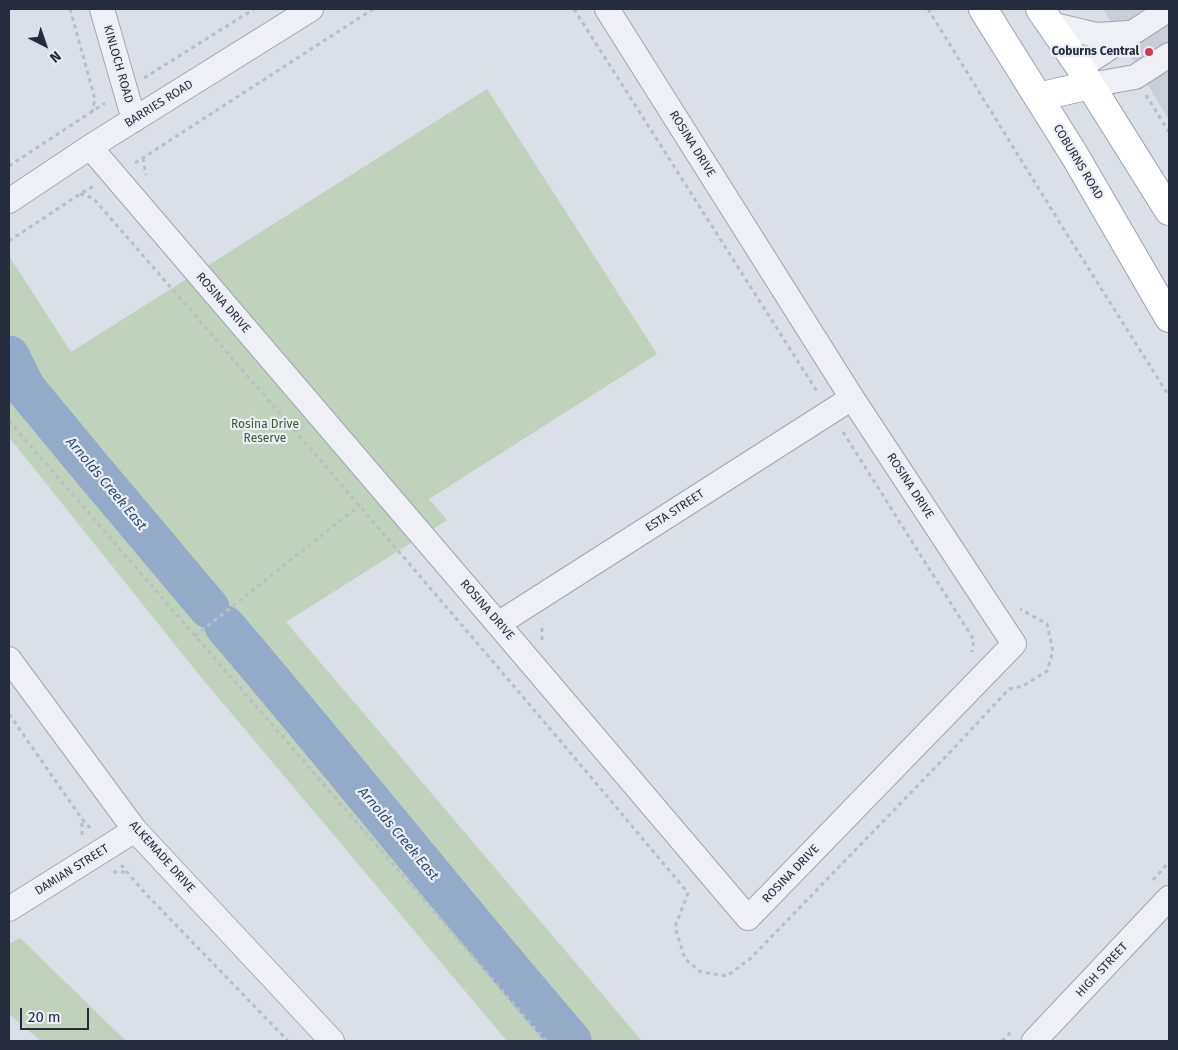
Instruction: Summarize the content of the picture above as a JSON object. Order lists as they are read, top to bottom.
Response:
{
  "streets": {
    "main road": ["COBURNS ROAD"],
    "street": [
      "KINLOCH ROAD",
      "BARRIES ROAD",
      "ROSINA DRIVE",
      "ESTA STREET",
      "ALKEMADE DRIVE",
      "DAMIAN STREET",
      "HIGH STREET"
    ]
  },
  "crossings": [
    ["KINLOCH ROAD", "BARRIES ROAD"],
    ["BARRIES ROAD", "ROSINA DRIVE"],
    ["ROSINA DRIVE", "ESTA STREET"],
    ["ALKEMADE DRIVE", "DAMIAN STREET"]
  ],
  "water": ["Arnolds Creek East"],
  "parks": ["Rosina Drive Reserve"],
  "places": ["Coburns Central"],
  "scale_bar": "20 m",
  "north": "bottom right"
}
